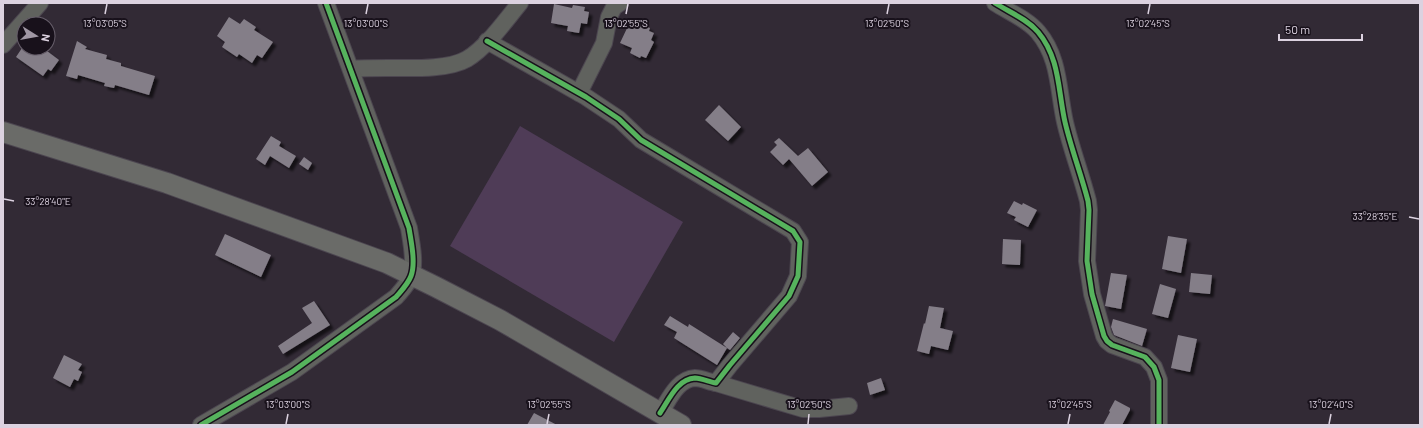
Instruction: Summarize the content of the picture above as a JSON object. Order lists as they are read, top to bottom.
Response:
{
  "scale_bar": "50 m",
  "north": "right",
  "coordinates": [
    "13°03'05\"S",
    "13°03'00\"S",
    "13°02'55\"S",
    "13°02'50\"S",
    "13°02'45\"S",
    "33°28'40\"E",
    "33°28'35\"E",
    "13°02'40\"S"
  ]
}
